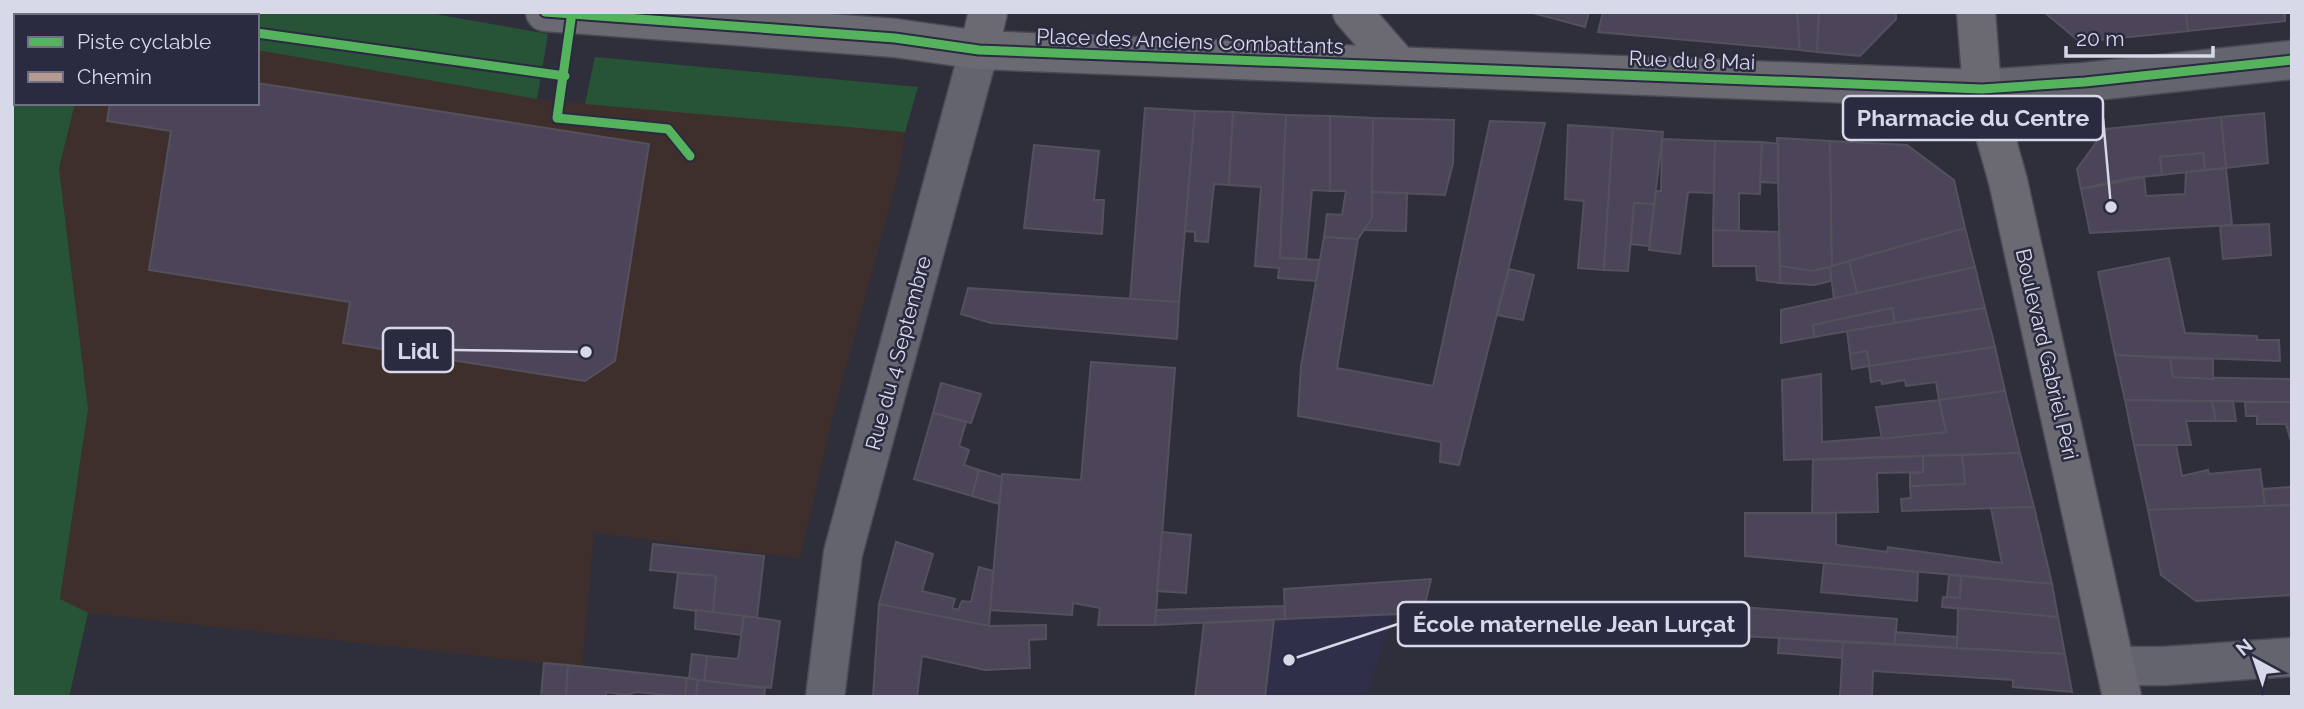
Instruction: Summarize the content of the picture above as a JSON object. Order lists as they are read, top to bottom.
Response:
{
  "streets": {
    "street": [
      "Place des Anciens Combattants",
      "Rue du 8 Mai",
      "Rue du 4 Septembre",
      "Boulevard Gabriel Péri"
    ]
  },
  "crossings": [
    ["Place des Anciens Combattants", "Rue du 8 Mai"],
    ["Place des Anciens Combattants", "Rue du 4 Septembre"],
    ["Rue du 8 Mai", "Boulevard Gabriel Péri"]
  ],
  "places": ["Pharmacie du Centre", "Lidl", "École maternelle Jean Lurçat"],
  "legend": ["Piste cyclable", "Chemin"],
  "scale_bar": "20 m",
  "north": "top left"
}
